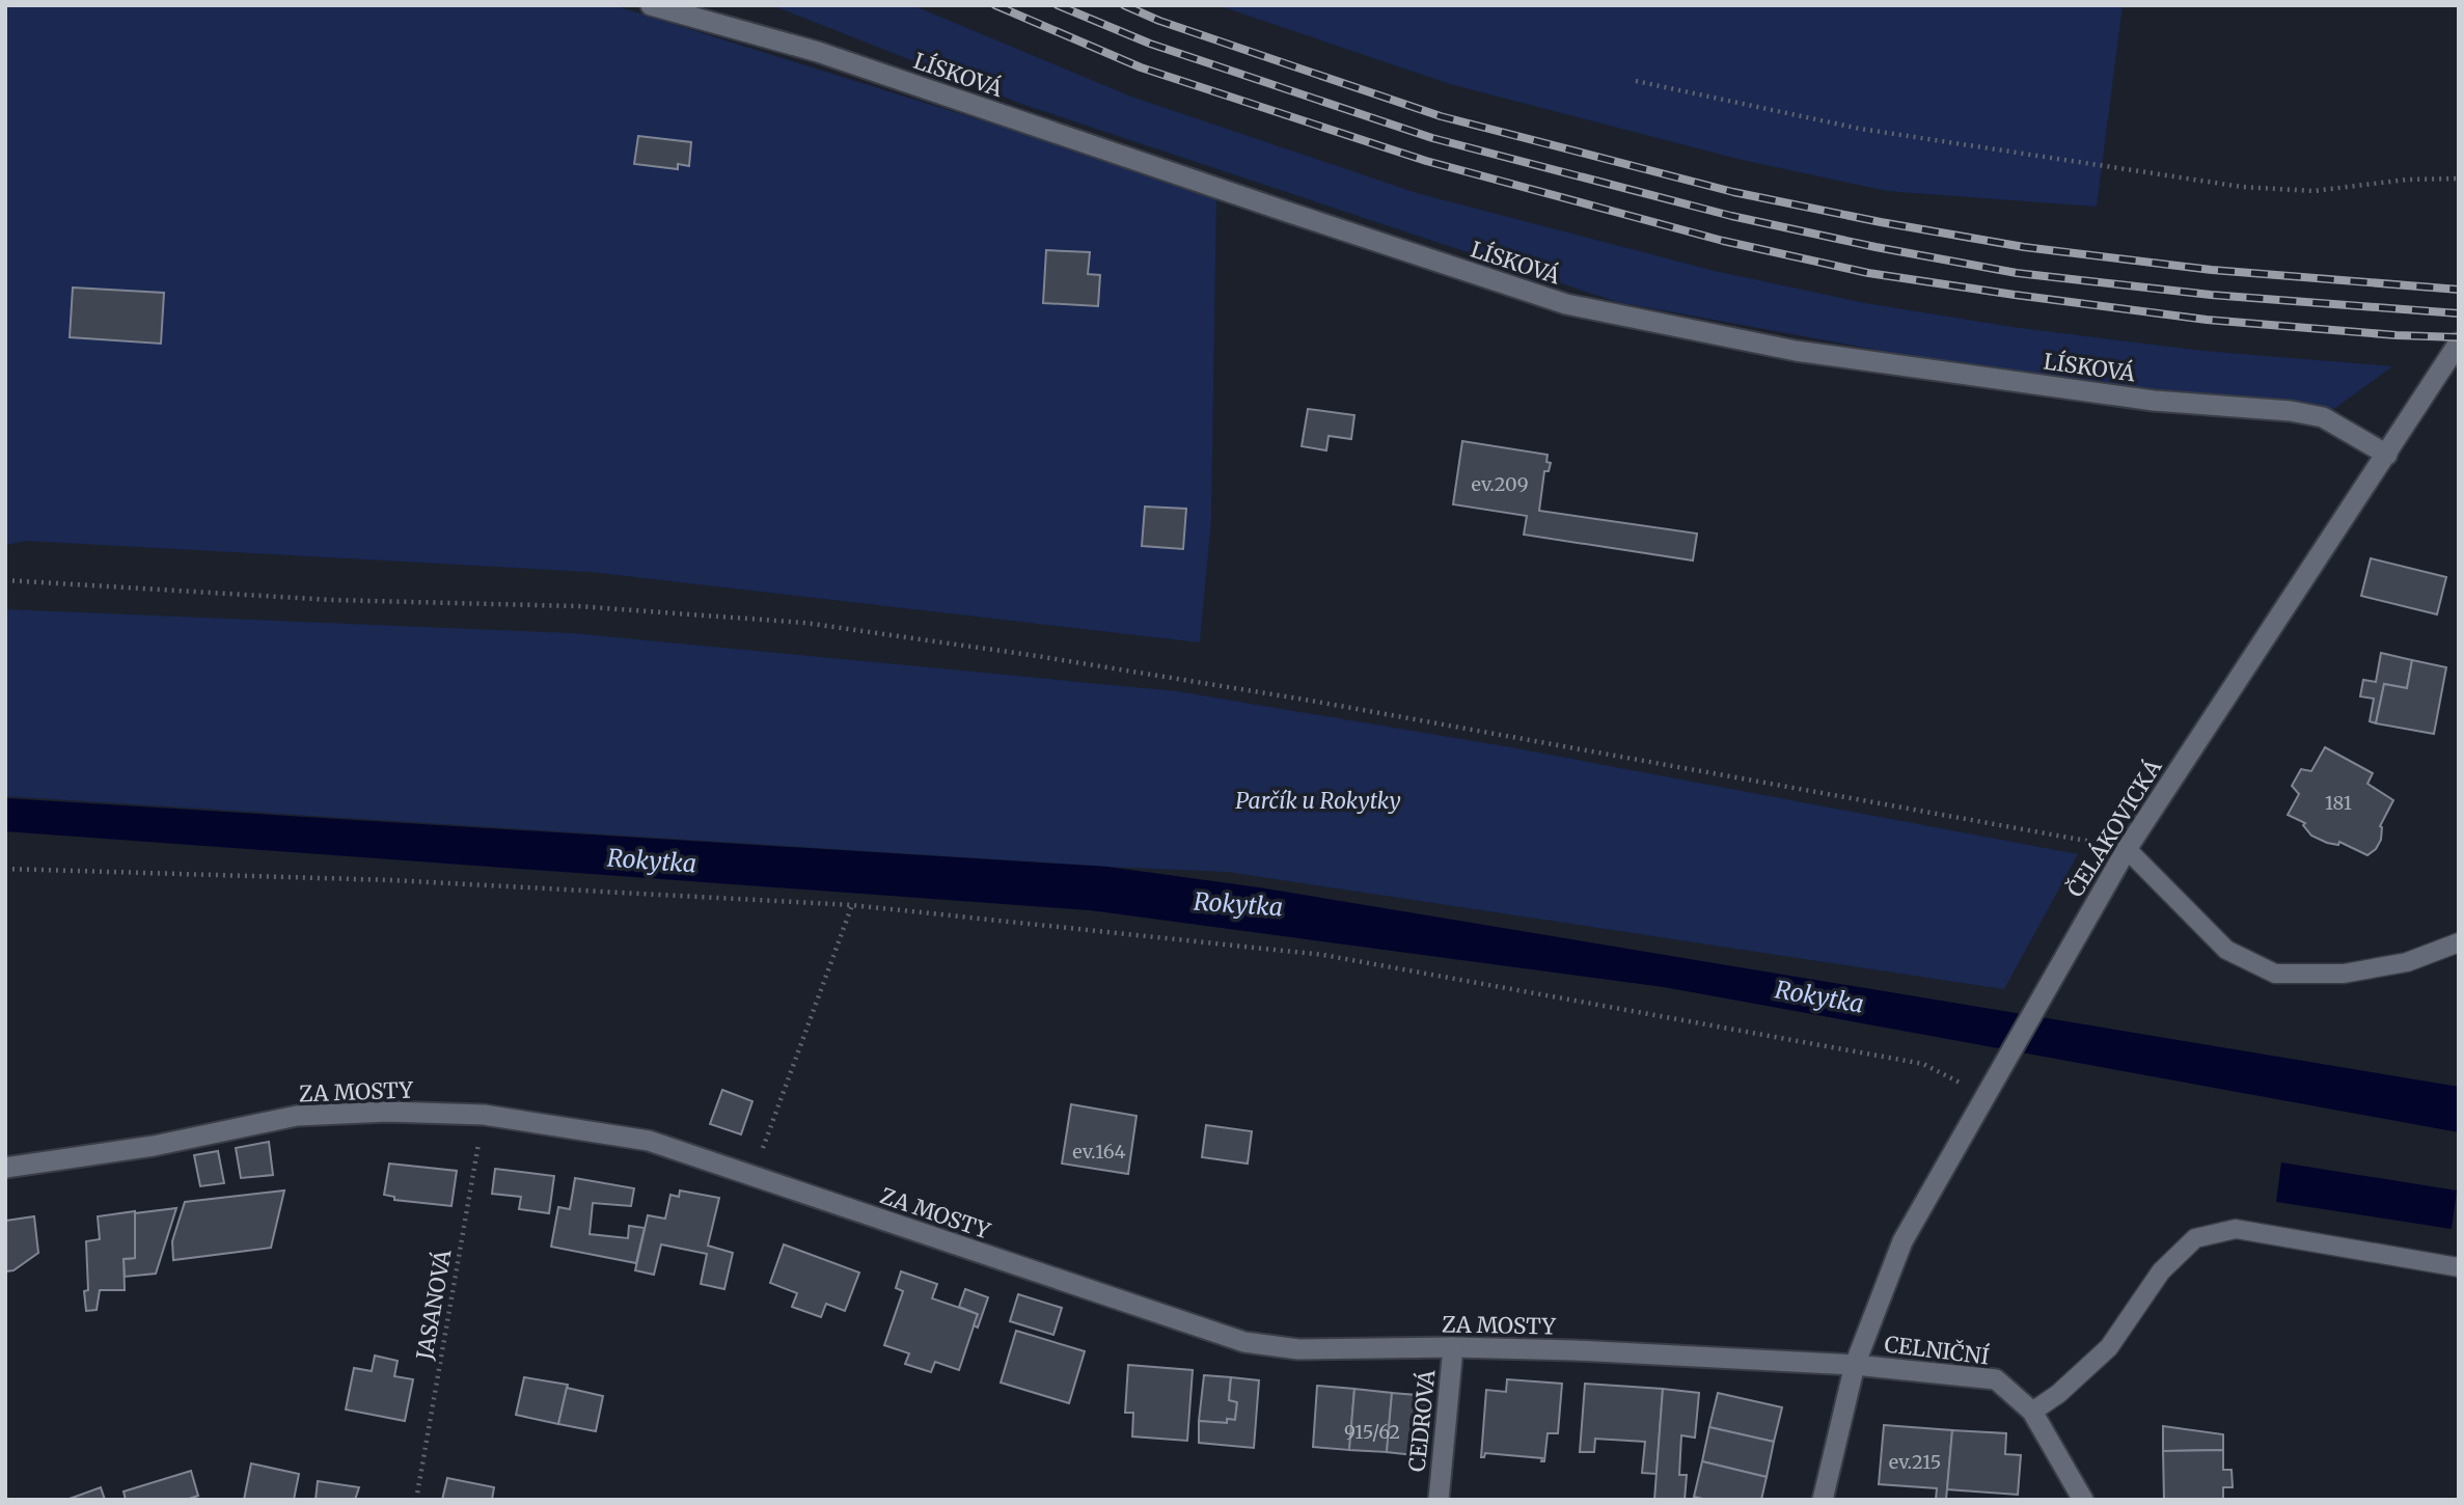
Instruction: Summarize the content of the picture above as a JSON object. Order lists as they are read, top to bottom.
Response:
{
  "streets": {
    "street": [
      "LÍSKOVÁ",
      "ČELÁKOVICKÁ",
      "ZA MOSTY",
      "CELNIČNÍ",
      "CEDROVÁ"
    ],
    "path": ["JASANOVÁ"]
  },
  "crossings": [
    ["LÍSKOVÁ", "ČELÁKOVICKÁ"],
    ["ČELÁKOVICKÁ", "ZA MOSTY"],
    ["ČELÁKOVICKÁ", "CELNIČNÍ"],
    ["ZA MOSTY", "JASANOVÁ"],
    ["ZA MOSTY", "CELNIČNÍ"],
    ["ZA MOSTY", "CEDROVÁ"]
  ],
  "water": ["Rokytka"],
  "parks": ["Parčík u Rokytky"],
  "house_numbers": [
    "ev.209",
    "181",
    "ev.164",
    "915/62",
    "ev.215"
  ]
}
